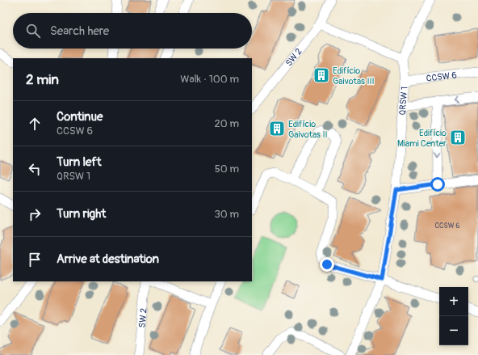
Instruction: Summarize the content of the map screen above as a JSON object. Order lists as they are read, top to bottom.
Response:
{
  "streets": {
    "street": ["SW 2", "CCSW 6", "QRSW 1"]
  },
  "crossings": [
    ["CCSW 6", "QRSW 1"]
  ],
  "places": {
    "building": ["Edifício Gaivotas III", "Edifício Gaivotas II", "Edifício Miami Center"]
  },
  "house_numbers": ["CCSW 6"],
  "page": {
    "search": "Search here",
    "heading": ["2 min", "Walk · 100 m"],
    "list": [
      ["Continue", "CCSW 6", "20 m"],
      ["Turn left", "QRSW 1", "50 m"],
      ["Turn right", "30 m"],
      "Arrive at destination"
    ],
    "map_buttons": ["+", "−"]
  }
}
